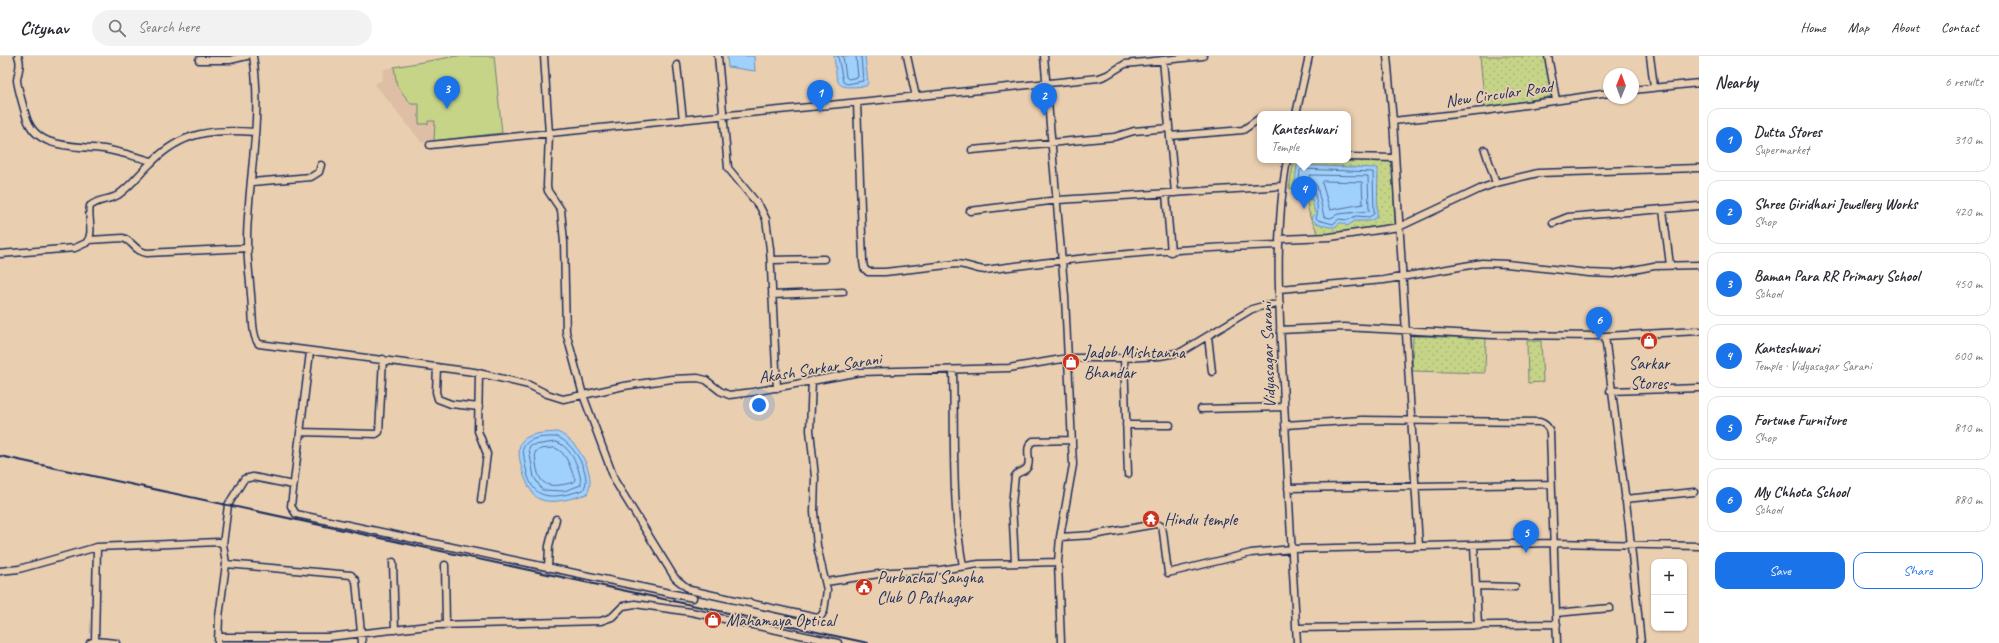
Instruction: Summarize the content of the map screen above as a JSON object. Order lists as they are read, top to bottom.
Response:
{
  "streets": {
    "street": ["New Circular Road", "Vidyasagar Sarani", "Akash Sarkar Sarani"]
  },
  "crossings": [
    ["Vidyasagar Sarani", "Akash Sarkar Sarani"]
  ],
  "places": {
    "shop": ["Sarkar Stores", "Jadob Mishtanna Bhandar", "Mahamaya Optical"],
    "temple": ["Hindu temple"],
    "public building": ["Purbachal Sangha Club O Pathagar"]
  },
  "north": "top",
  "page": {
    "header": "Citynav",
    "search": "Search here",
    "nav": [
      "Home",
      "Map",
      "About",
      "Contact"
    ],
    "heading": ["Nearby", "6 results"],
    "pins": [
      "3",
      "1",
      "2",
      "4",
      "6",
      "5"
    ],
    "list": [
      {
        "mark": "1",
        "name": "Dutta Stores",
        "note": "Supermarket",
        "value": "310 m"
      },
      {
        "mark": "2",
        "name": "Shree Giridhari Jewellery Works",
        "note": "Shop",
        "value": "420 m"
      },
      {
        "mark": "3",
        "name": "Baman Para RR Primary School",
        "note": "School",
        "value": "450 m"
      },
      {
        "mark": "4",
        "name": "Kanteshwari",
        "note": "Temple · Vidyasagar Sarani",
        "value": "600 m"
      },
      {
        "mark": "5",
        "name": "Fortune Furniture",
        "note": "Shop",
        "value": "810 m"
      },
      {
        "mark": "6",
        "name": "My Chhota School",
        "note": "School",
        "value": "880 m"
      }
    ],
    "popup": ["Kanteshwari", "Temple"],
    "buttons": ["Save", "Share"],
    "map_buttons": ["+", "−"]
  }
}
